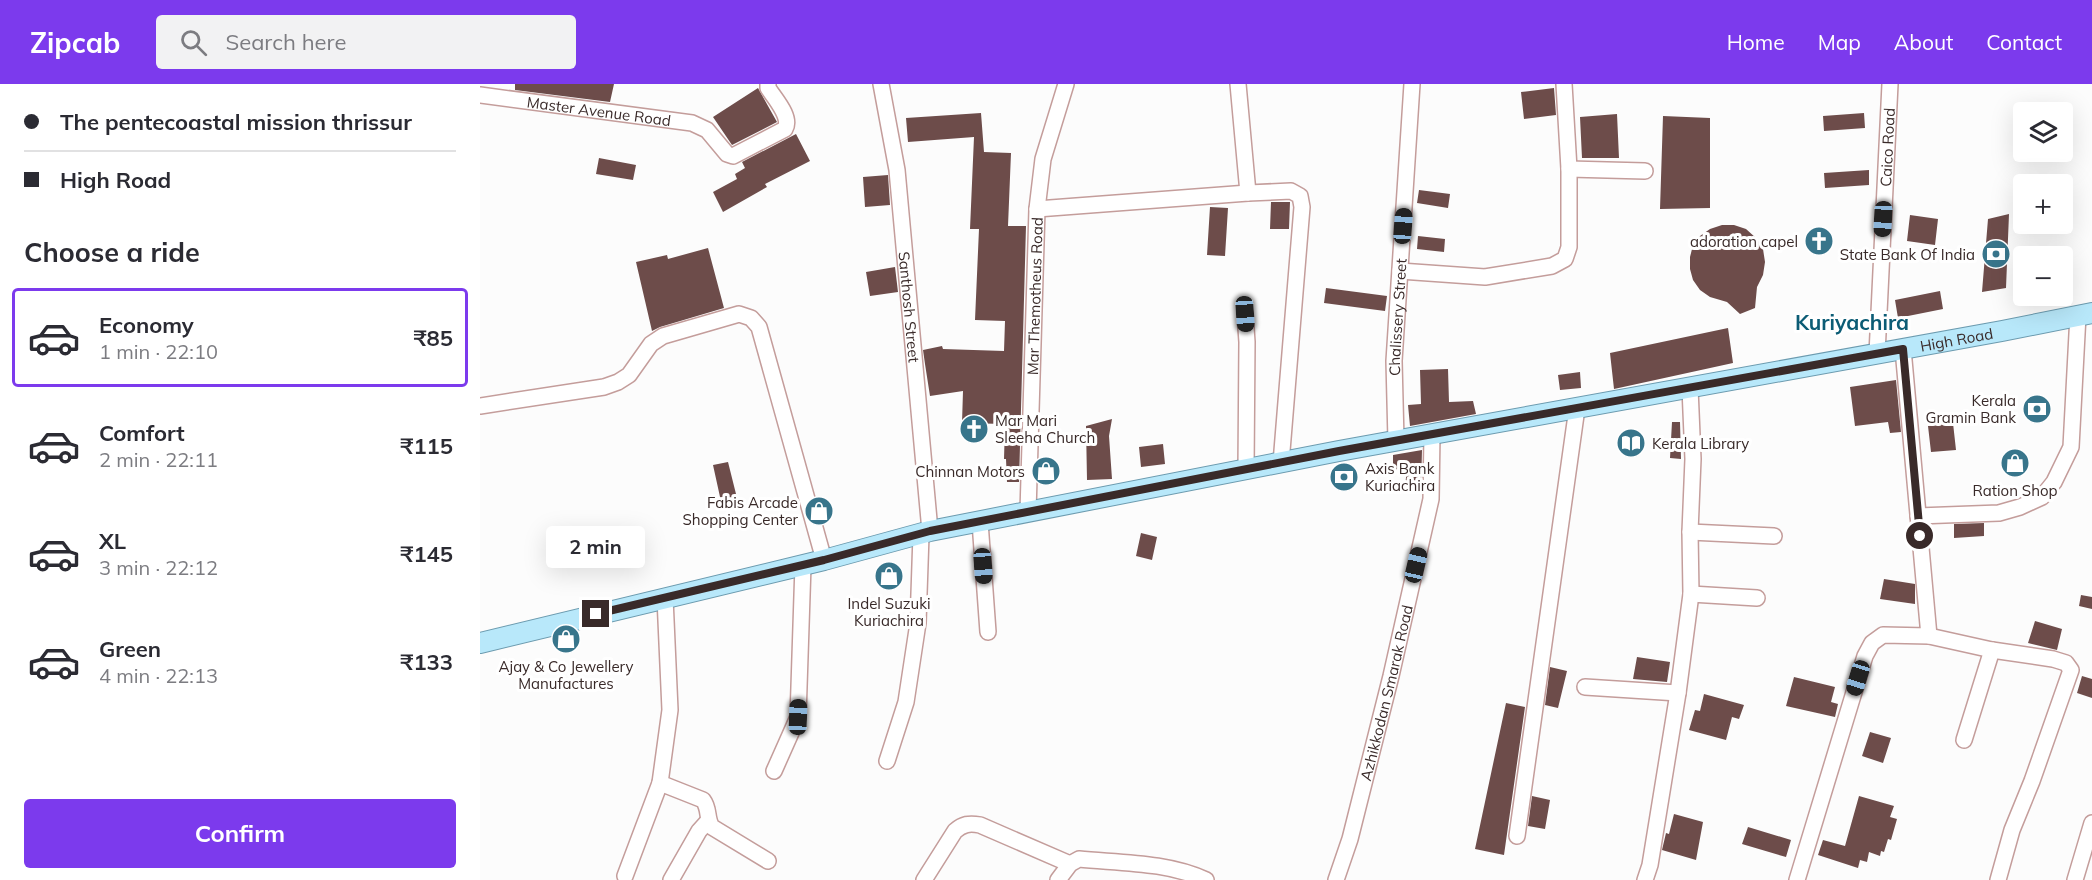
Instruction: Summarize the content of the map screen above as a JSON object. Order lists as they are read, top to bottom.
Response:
{
  "streets": {
    "main road": ["High Road"],
    "street": [
      "Master Avenue Road",
      "Caico Road",
      "Mar Themotheus Road",
      "Santhosh Street",
      "Chalissery Street",
      "Azhikkodan Smarak Road"
    ]
  },
  "crossings": [
    ["Caico Road", "High Road"],
    ["Mar Themotheus Road", "High Road"],
    ["Santhosh Street", "High Road"],
    ["Chalissery Street", "High Road"],
    ["High Road", "Azhikkodan Smarak Road"]
  ],
  "districts": ["Kuriyachira"],
  "places": {
    "church": ["adoration capel", "Mar Mari Sleeha Church"],
    "bank": ["State Bank Of India", "Kerala Gramin Bank", "Axis Bank Kuriachira"],
    "library": ["Kerala Library"],
    "shop": [
      "Ration Shop",
      "Chinnan Motors",
      "Fabis Arcade Shopping Center",
      "Indel Suzuki Kuriachira",
      "Ajay & Co Jewellery Manufactures"
    ]
  },
  "page": {
    "header": "Zipcab",
    "search": "Search here",
    "nav": [
      "Home",
      "Map",
      "About",
      "Contact"
    ],
    "banner": ["The pentecoastal mission thrissur", "High Road"],
    "map_buttons": ["+", "−"],
    "heading": "Choose a ride",
    "list": [
      {
        "name": "Economy",
        "note": "1 min · 22:10",
        "value": "₹85"
      },
      {
        "name": "Comfort",
        "note": "2 min · 22:11",
        "value": "₹115"
      },
      {
        "name": "XL",
        "note": "3 min · 22:12",
        "value": "₹145"
      },
      {
        "name": "Green",
        "note": "4 min · 22:13",
        "value": "₹133"
      }
    ],
    "bubble": "2 min",
    "buttons": "Confirm"
  }
}
